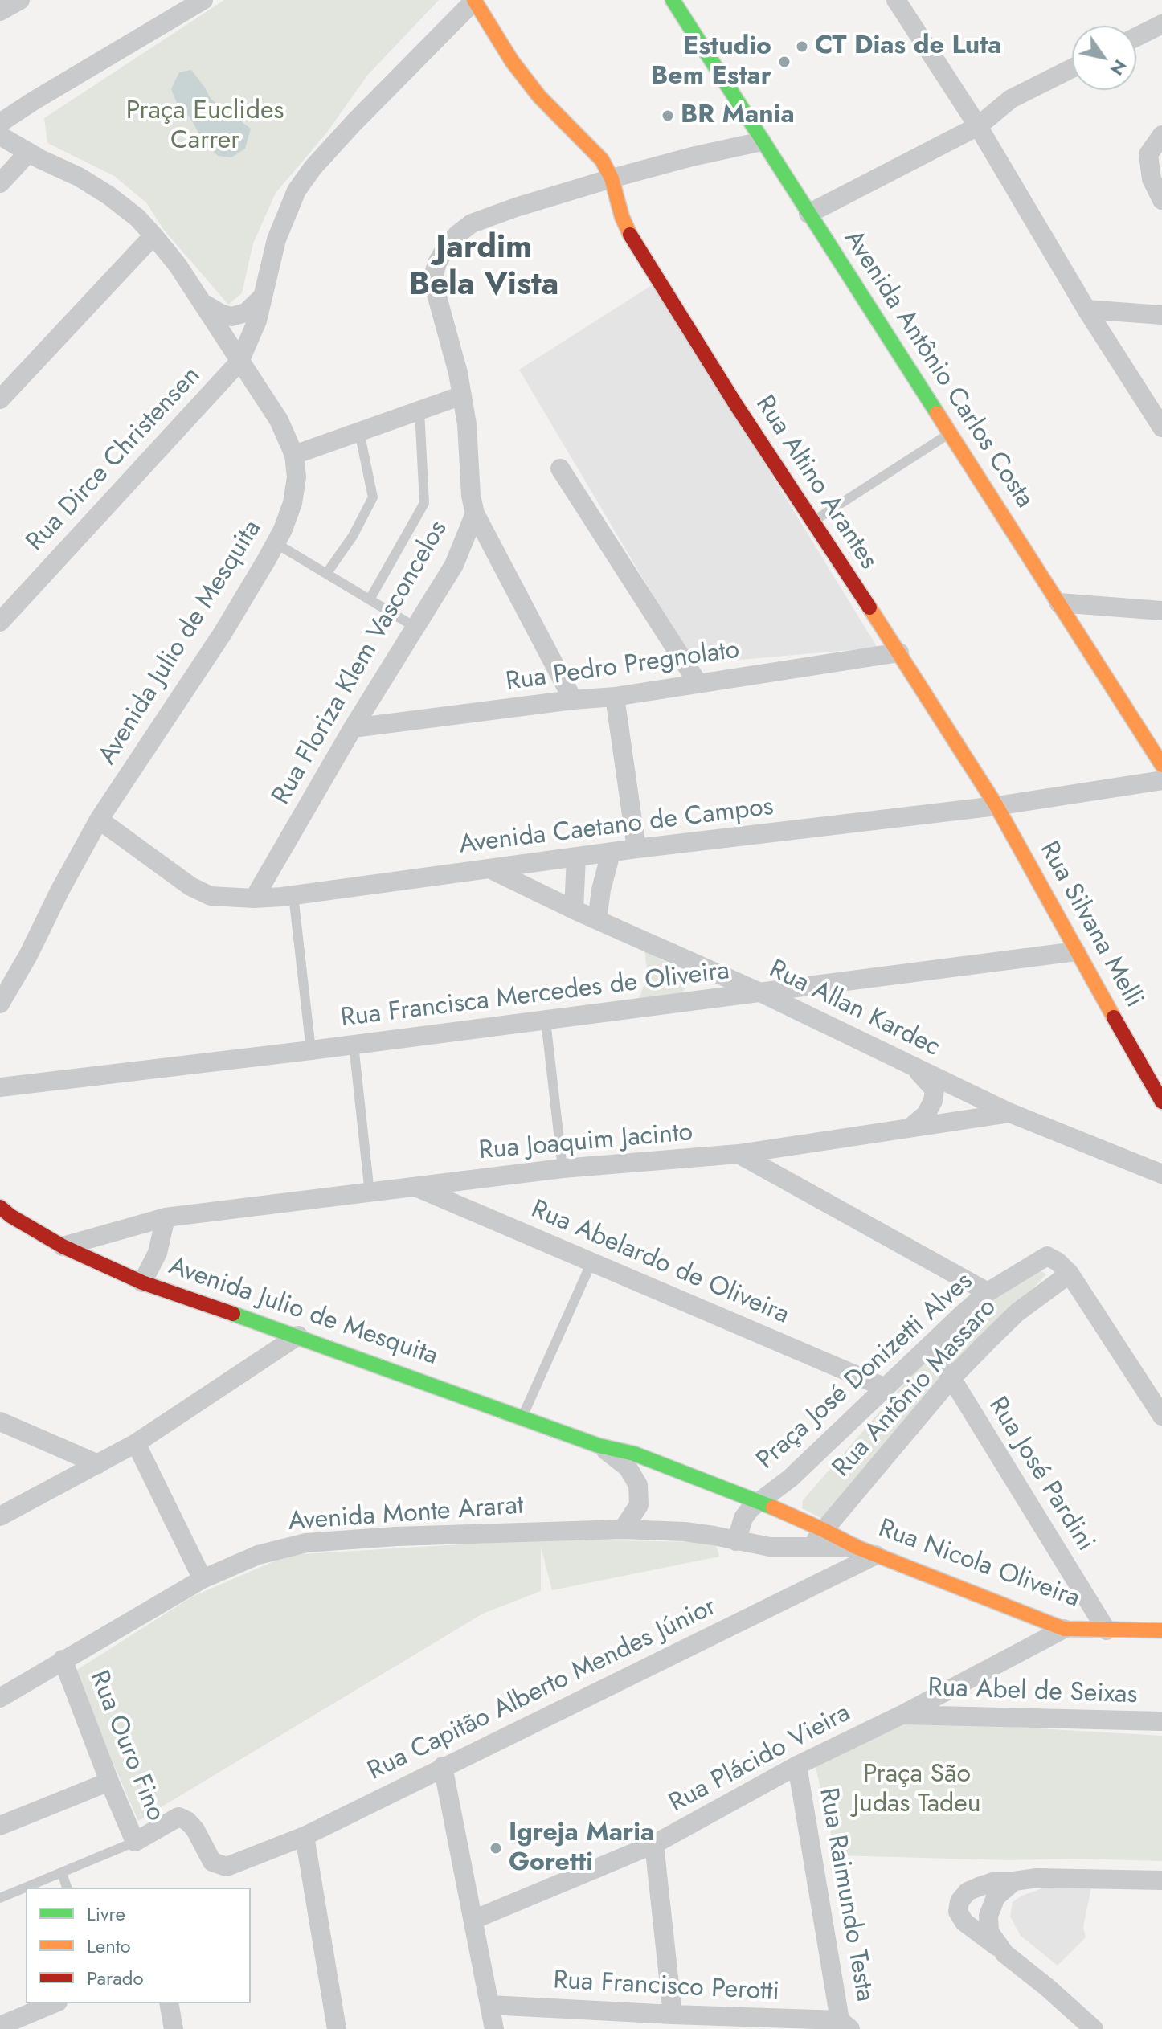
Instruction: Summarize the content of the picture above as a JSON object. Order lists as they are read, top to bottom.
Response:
{
  "streets": {
    "street": [
      "Avenida Antônio Carlos Costa",
      "Rua Dirce Christensen",
      "Rua Altino Arantes",
      "Avenida Julio de Mesquita",
      "Rua Floriza Klem Vasconcelos",
      "Rua Pedro Pregnolato",
      "Avenida Caetano de Campos",
      "Rua Silvana Melli",
      "Rua Francisca Mercedes de Oliveira",
      "Rua Allan Kardec",
      "Rua Joaquim Jacinto",
      "Rua Abelardo de Oliveira",
      "Praça José Donizetti Alves",
      "Rua Antônio Massaro",
      "Rua José Pardini",
      "Avenida Monte Ararat",
      "Rua Nicola Oliveira",
      "Rua Capitão Alberto Mendes Júnior",
      "Rua Abel de Seixas",
      "Rua Ouro Fino",
      "Rua Plácido Vieira",
      "Rua Raimundo Testa",
      "Rua Francisco Perotti"
    ]
  },
  "crossings": [
    ["Avenida Antônio Carlos Costa", "Rua Floriza Klem Vasconcelos"],
    ["Rua Dirce Christensen", "Rua Altino Arantes"],
    ["Rua Dirce Christensen", "Avenida Julio de Mesquita"],
    ["Rua Altino Arantes", "Rua Floriza Klem Vasconcelos"],
    ["Rua Altino Arantes", "Rua Pedro Pregnolato"],
    ["Rua Altino Arantes", "Avenida Caetano de Campos"],
    ["Rua Altino Arantes", "Rua Silvana Melli"],
    ["Avenida Julio de Mesquita", "Avenida Caetano de Campos"],
    ["Avenida Julio de Mesquita", "Rua Joaquim Jacinto"],
    ["Avenida Julio de Mesquita", "Praça José Donizetti Alves"],
    ["Avenida Julio de Mesquita", "Avenida Monte Ararat"],
    ["Avenida Julio de Mesquita", "Rua Nicola Oliveira"],
    ["Rua Floriza Klem Vasconcelos", "Rua Pedro Pregnolato"],
    ["Rua Floriza Klem Vasconcelos", "Avenida Caetano de Campos"],
    ["Avenida Caetano de Campos", "Rua Silvana Melli"],
    ["Avenida Caetano de Campos", "Rua Allan Kardec"],
    ["Rua Silvana Melli", "Rua Francisca Mercedes de Oliveira"],
    ["Rua Francisca Mercedes de Oliveira", "Rua Allan Kardec"],
    ["Rua Allan Kardec", "Rua Joaquim Jacinto"],
    ["Rua Joaquim Jacinto", "Rua Abelardo de Oliveira"],
    ["Rua Abelardo de Oliveira", "Praça José Donizetti Alves"],
    ["Praça José Donizetti Alves", "Rua Antônio Massaro"],
    ["Praça José Donizetti Alves", "Rua José Pardini"],
    ["Praça José Donizetti Alves", "Avenida Monte Ararat"],
    ["Praça José Donizetti Alves", "Rua Nicola Oliveira"],
    ["Rua Antônio Massaro", "Rua José Pardini"],
    ["Rua Antônio Massaro", "Rua Nicola Oliveira"],
    ["Rua José Pardini", "Rua Nicola Oliveira"],
    ["Avenida Monte Ararat", "Rua Nicola Oliveira"],
    ["Avenida Monte Ararat", "Rua Ouro Fino"],
    ["Rua Nicola Oliveira", "Rua Capitão Alberto Mendes Júnior"],
    ["Rua Nicola Oliveira", "Rua Plácido Vieira"],
    ["Rua Capitão Alberto Mendes Júnior", "Rua Ouro Fino"],
    ["Rua Abel de Seixas", "Rua Plácido Vieira"],
    ["Rua Plácido Vieira", "Rua Raimundo Testa"],
    ["Rua Raimundo Testa", "Rua Francisco Perotti"]
  ],
  "districts": ["Jardim Bela Vista"],
  "parks": ["Praça Euclides Carrer", "Praça São Judas Tadeu"],
  "places": [
    "CT Dias de Luta",
    "Estudio Bem Estar",
    "BR Mania",
    "Igreja Maria Goretti"
  ],
  "legend": ["Livre", "Lento", "Parado"],
  "north": "bottom right"
}
